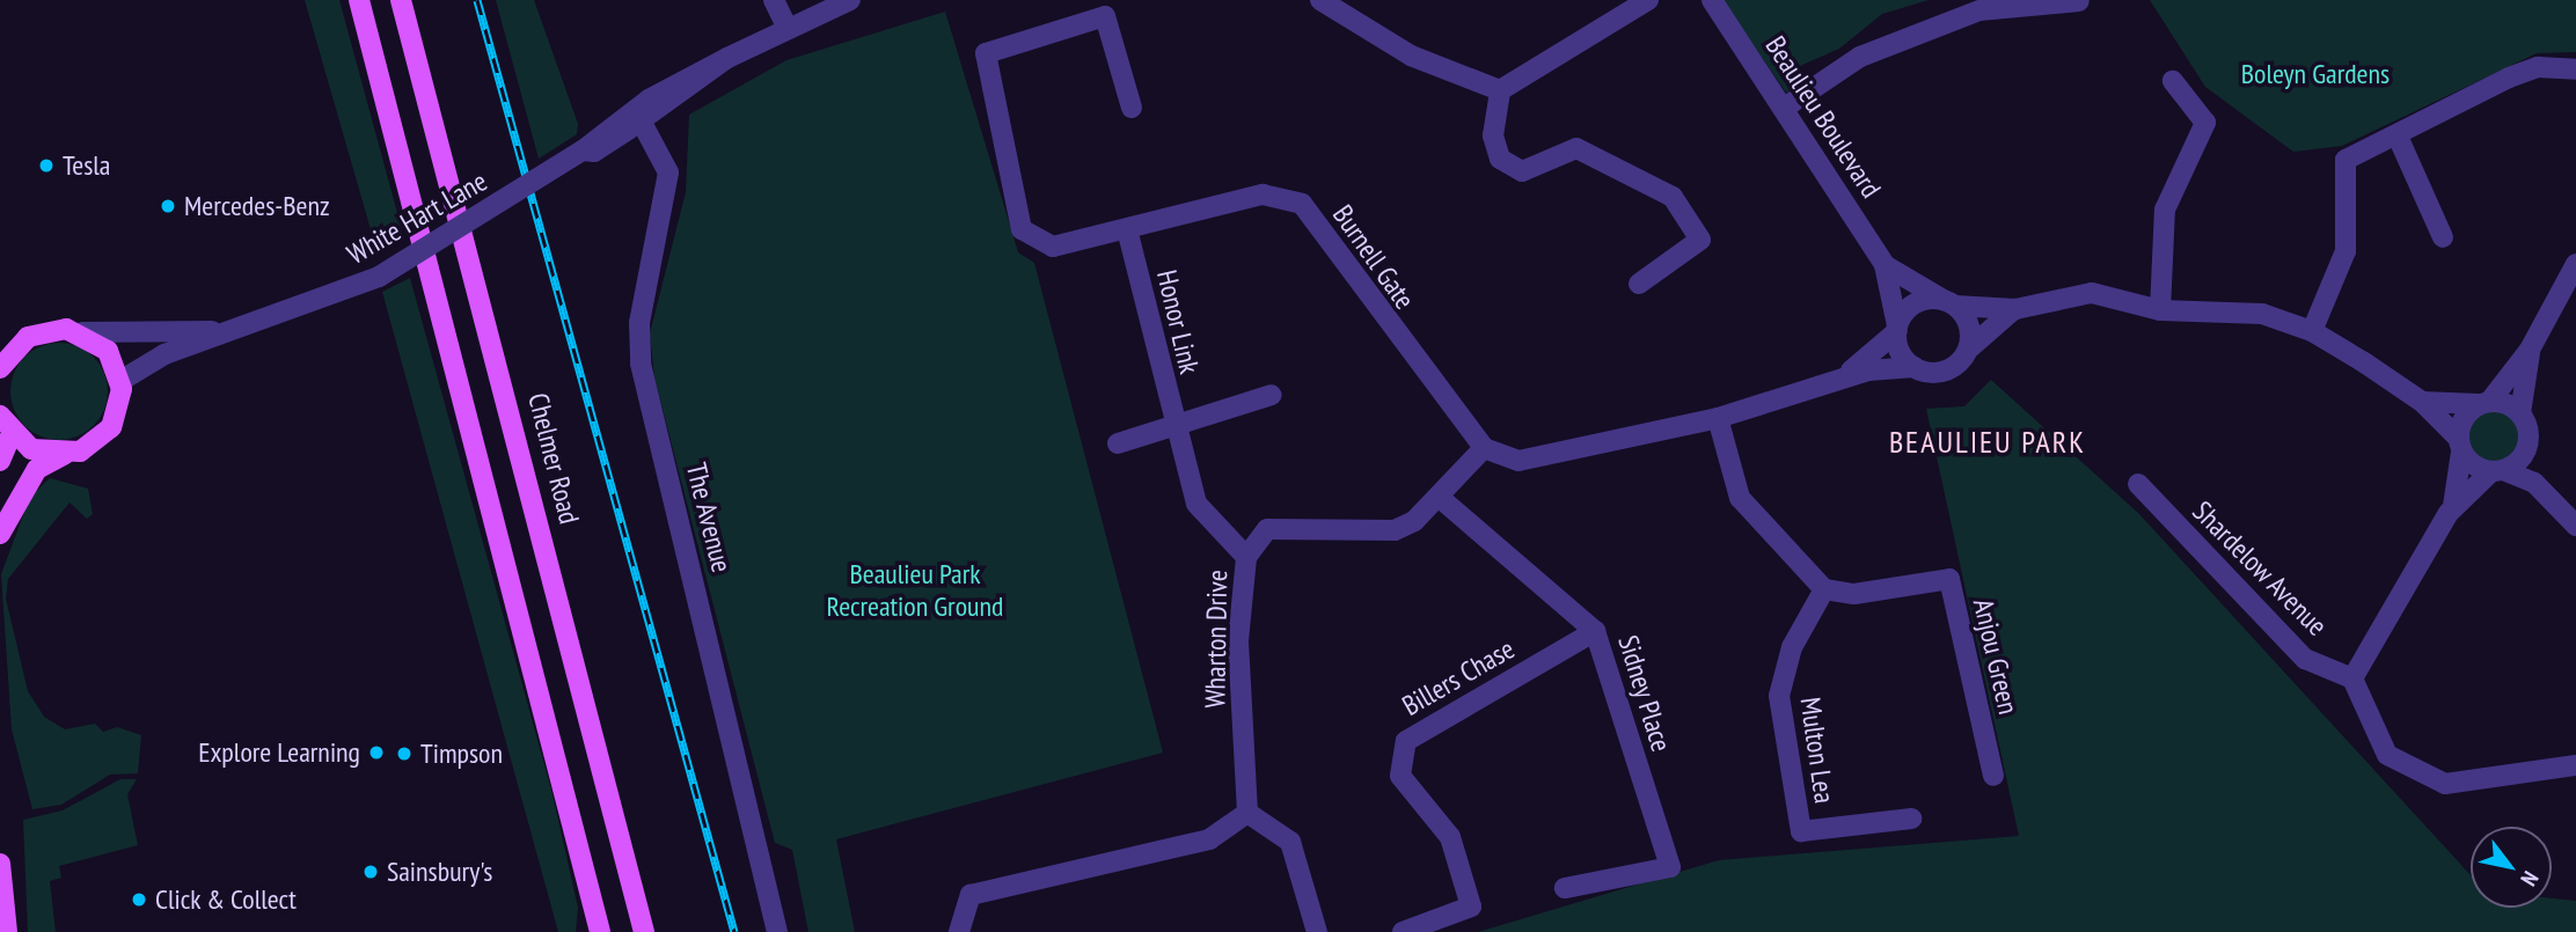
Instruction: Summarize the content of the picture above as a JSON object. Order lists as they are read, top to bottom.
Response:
{
  "streets": {
    "main road": ["Chelmer Road"],
    "street": [
      "Beaulieu Boulevard",
      "White Hart Lane",
      "Burnell Gate",
      "Honor Link",
      "The Avenue",
      "Shardelow Avenue",
      "Wharton Drive",
      "Anjou Green",
      "Billers Chase",
      "Sidney Place",
      "Multon Lea"
    ]
  },
  "crossings": [
    ["White Hart Lane", "The Avenue"],
    ["Burnell Gate", "Honor Link"],
    ["Burnell Gate", "Wharton Drive"],
    ["Honor Link", "Wharton Drive"],
    ["Wharton Drive", "Sidney Place"],
    ["Anjou Green", "Multon Lea"],
    ["Billers Chase", "Sidney Place"]
  ],
  "districts": ["BEAULIEU PARK"],
  "parks": ["Boleyn Gardens", "Beaulieu Park Recreation Ground"],
  "places": [
    "Tesla",
    "Mercedes-Benz",
    "Explore Learning",
    "Timpson",
    "Sainsbury's",
    "Click & Collect"
  ],
  "north": "bottom right"
}
